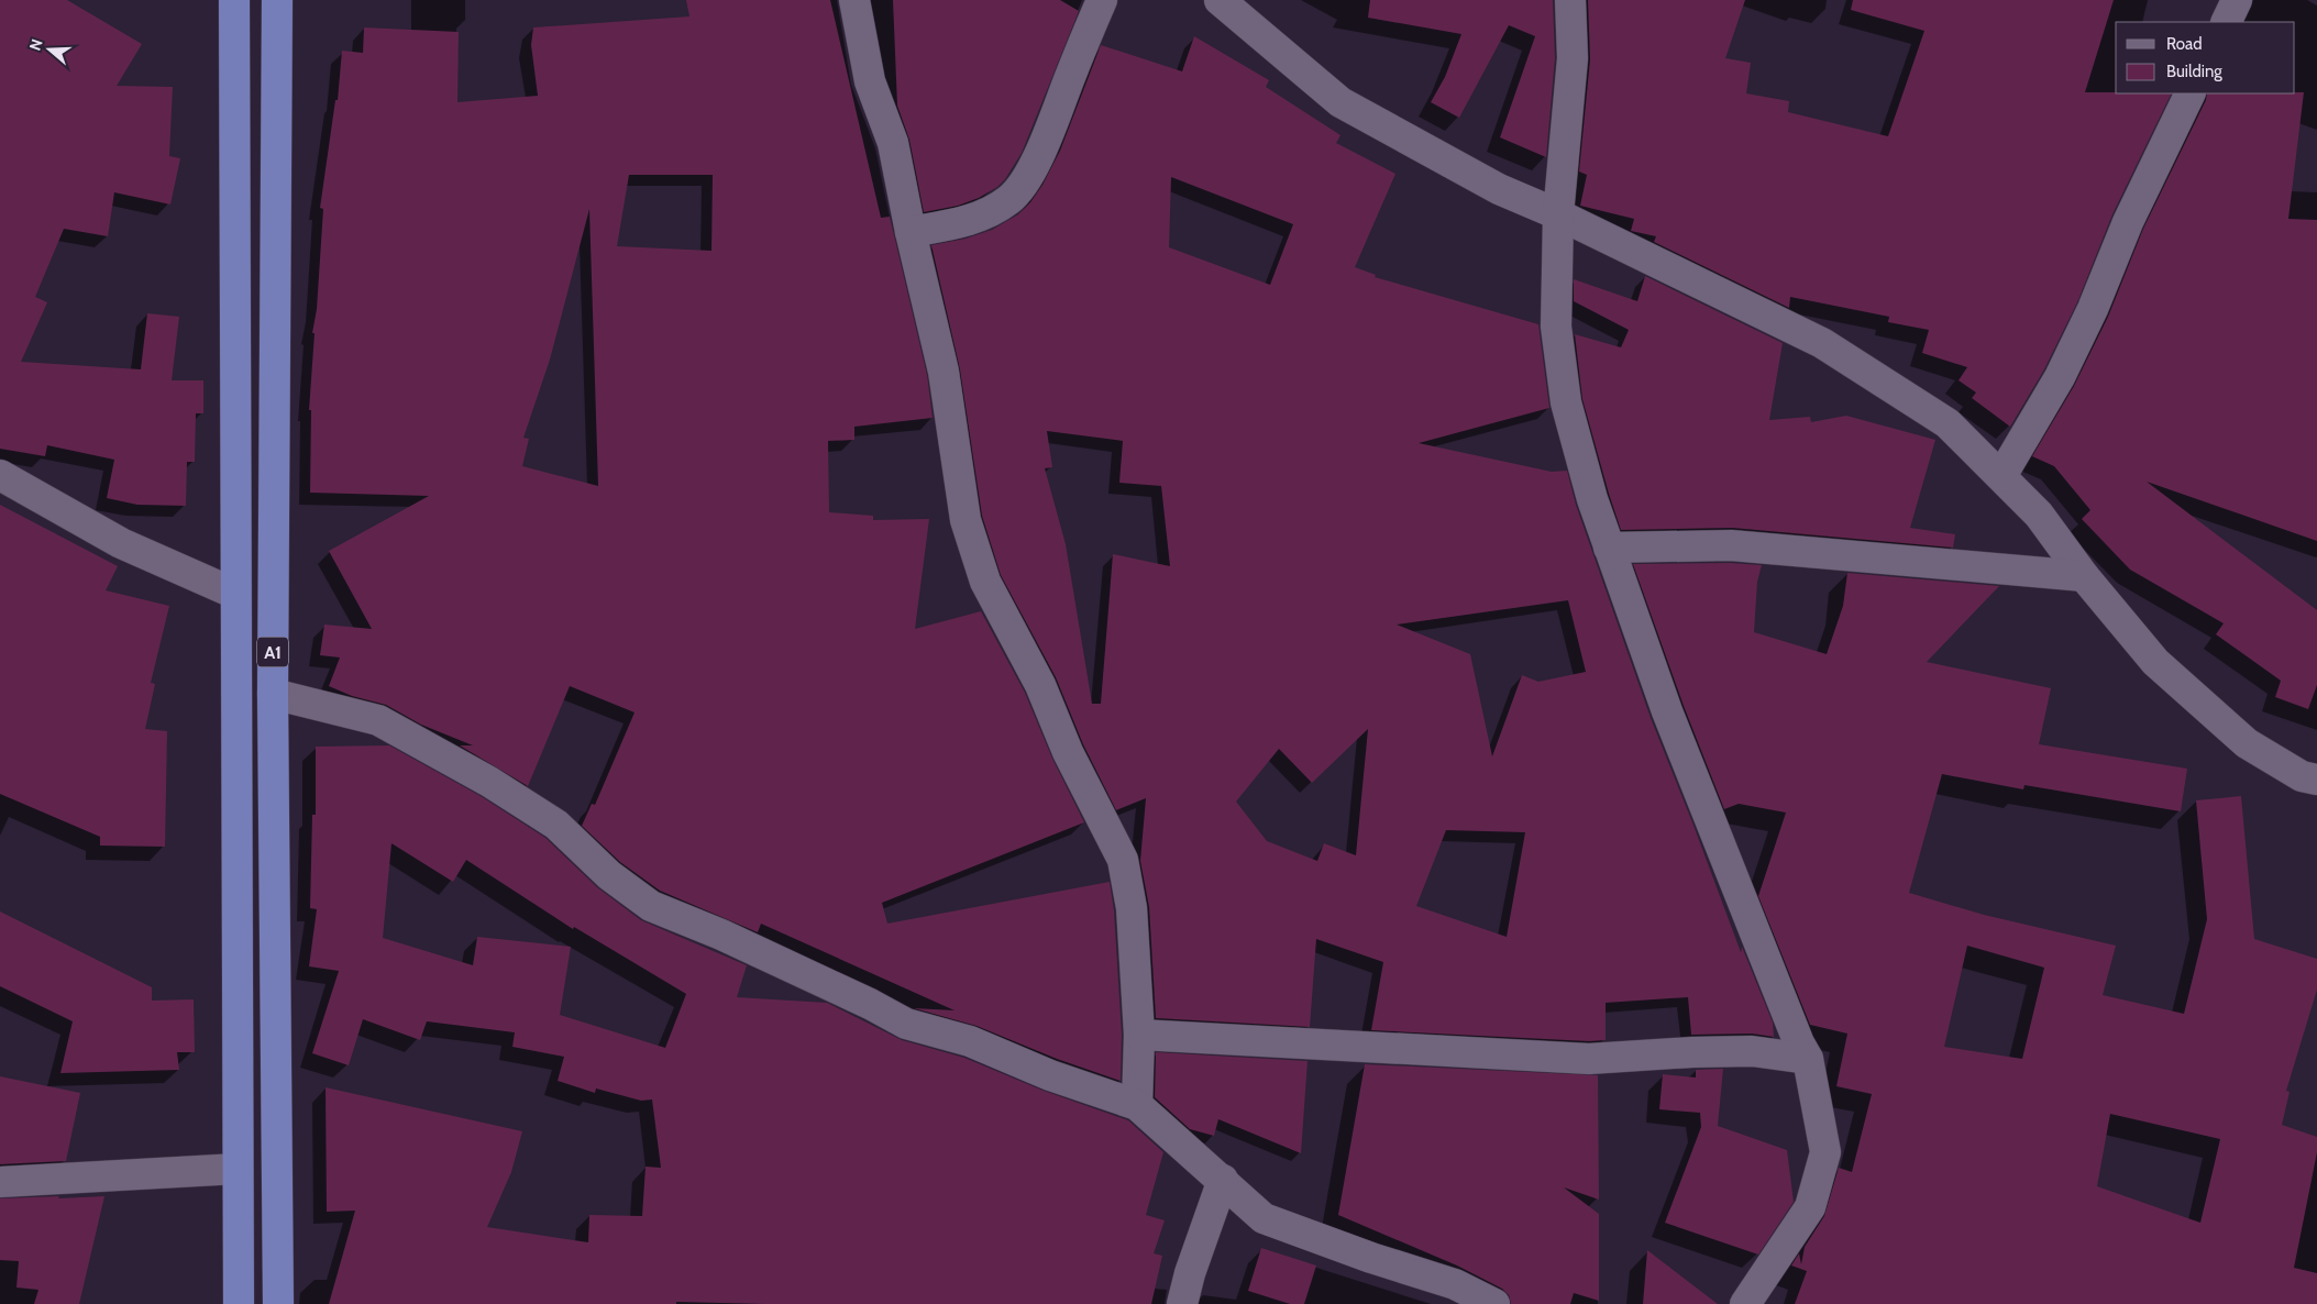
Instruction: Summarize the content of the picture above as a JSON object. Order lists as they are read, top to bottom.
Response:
{
  "streets": {
    "highway": ["A1"]
  },
  "legend": ["Road", "Building"],
  "north": "left"
}
